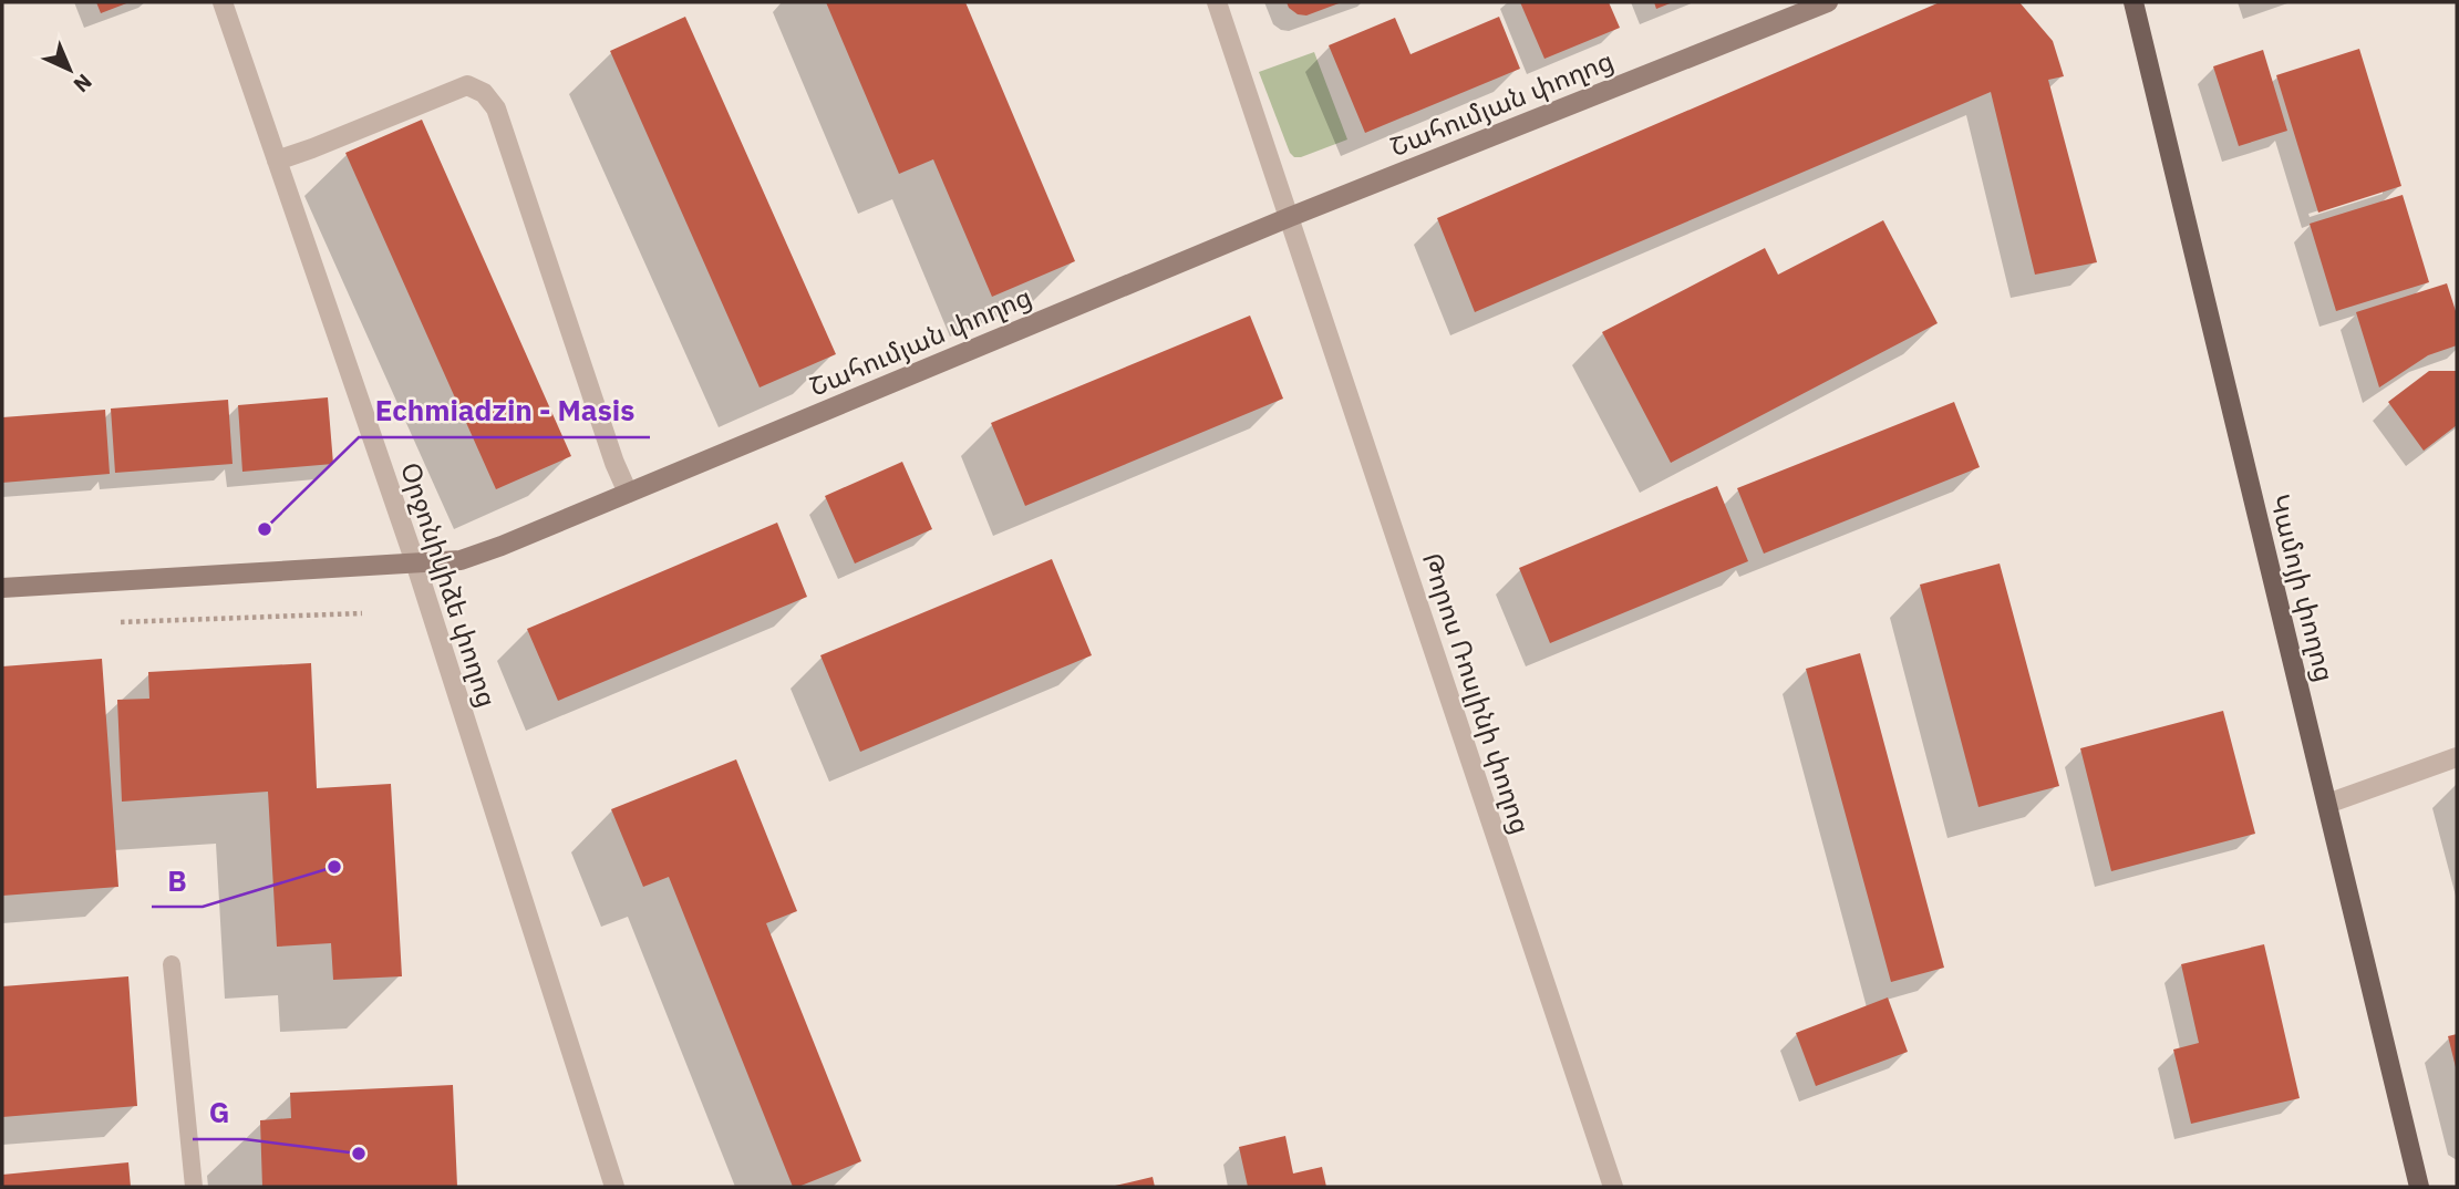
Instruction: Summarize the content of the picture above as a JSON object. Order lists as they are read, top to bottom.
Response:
{
  "streets": {
    "main road": ["Շահումյան փողոց", "Կամոյի փողոց"],
    "street": ["Օրջոնիկիձե փողոց", "Թորոս Ռոսլինի փողոց"]
  },
  "crossings": [
    ["Շահումյան փողոց", "Օրջոնիկիձե փողոց"],
    ["Շահումյան փողոց", "Թորոս Ռոսլինի փողոց"]
  ],
  "places": ["Echmiadzin - Masis", "B", "G"],
  "north": "bottom right"
}
